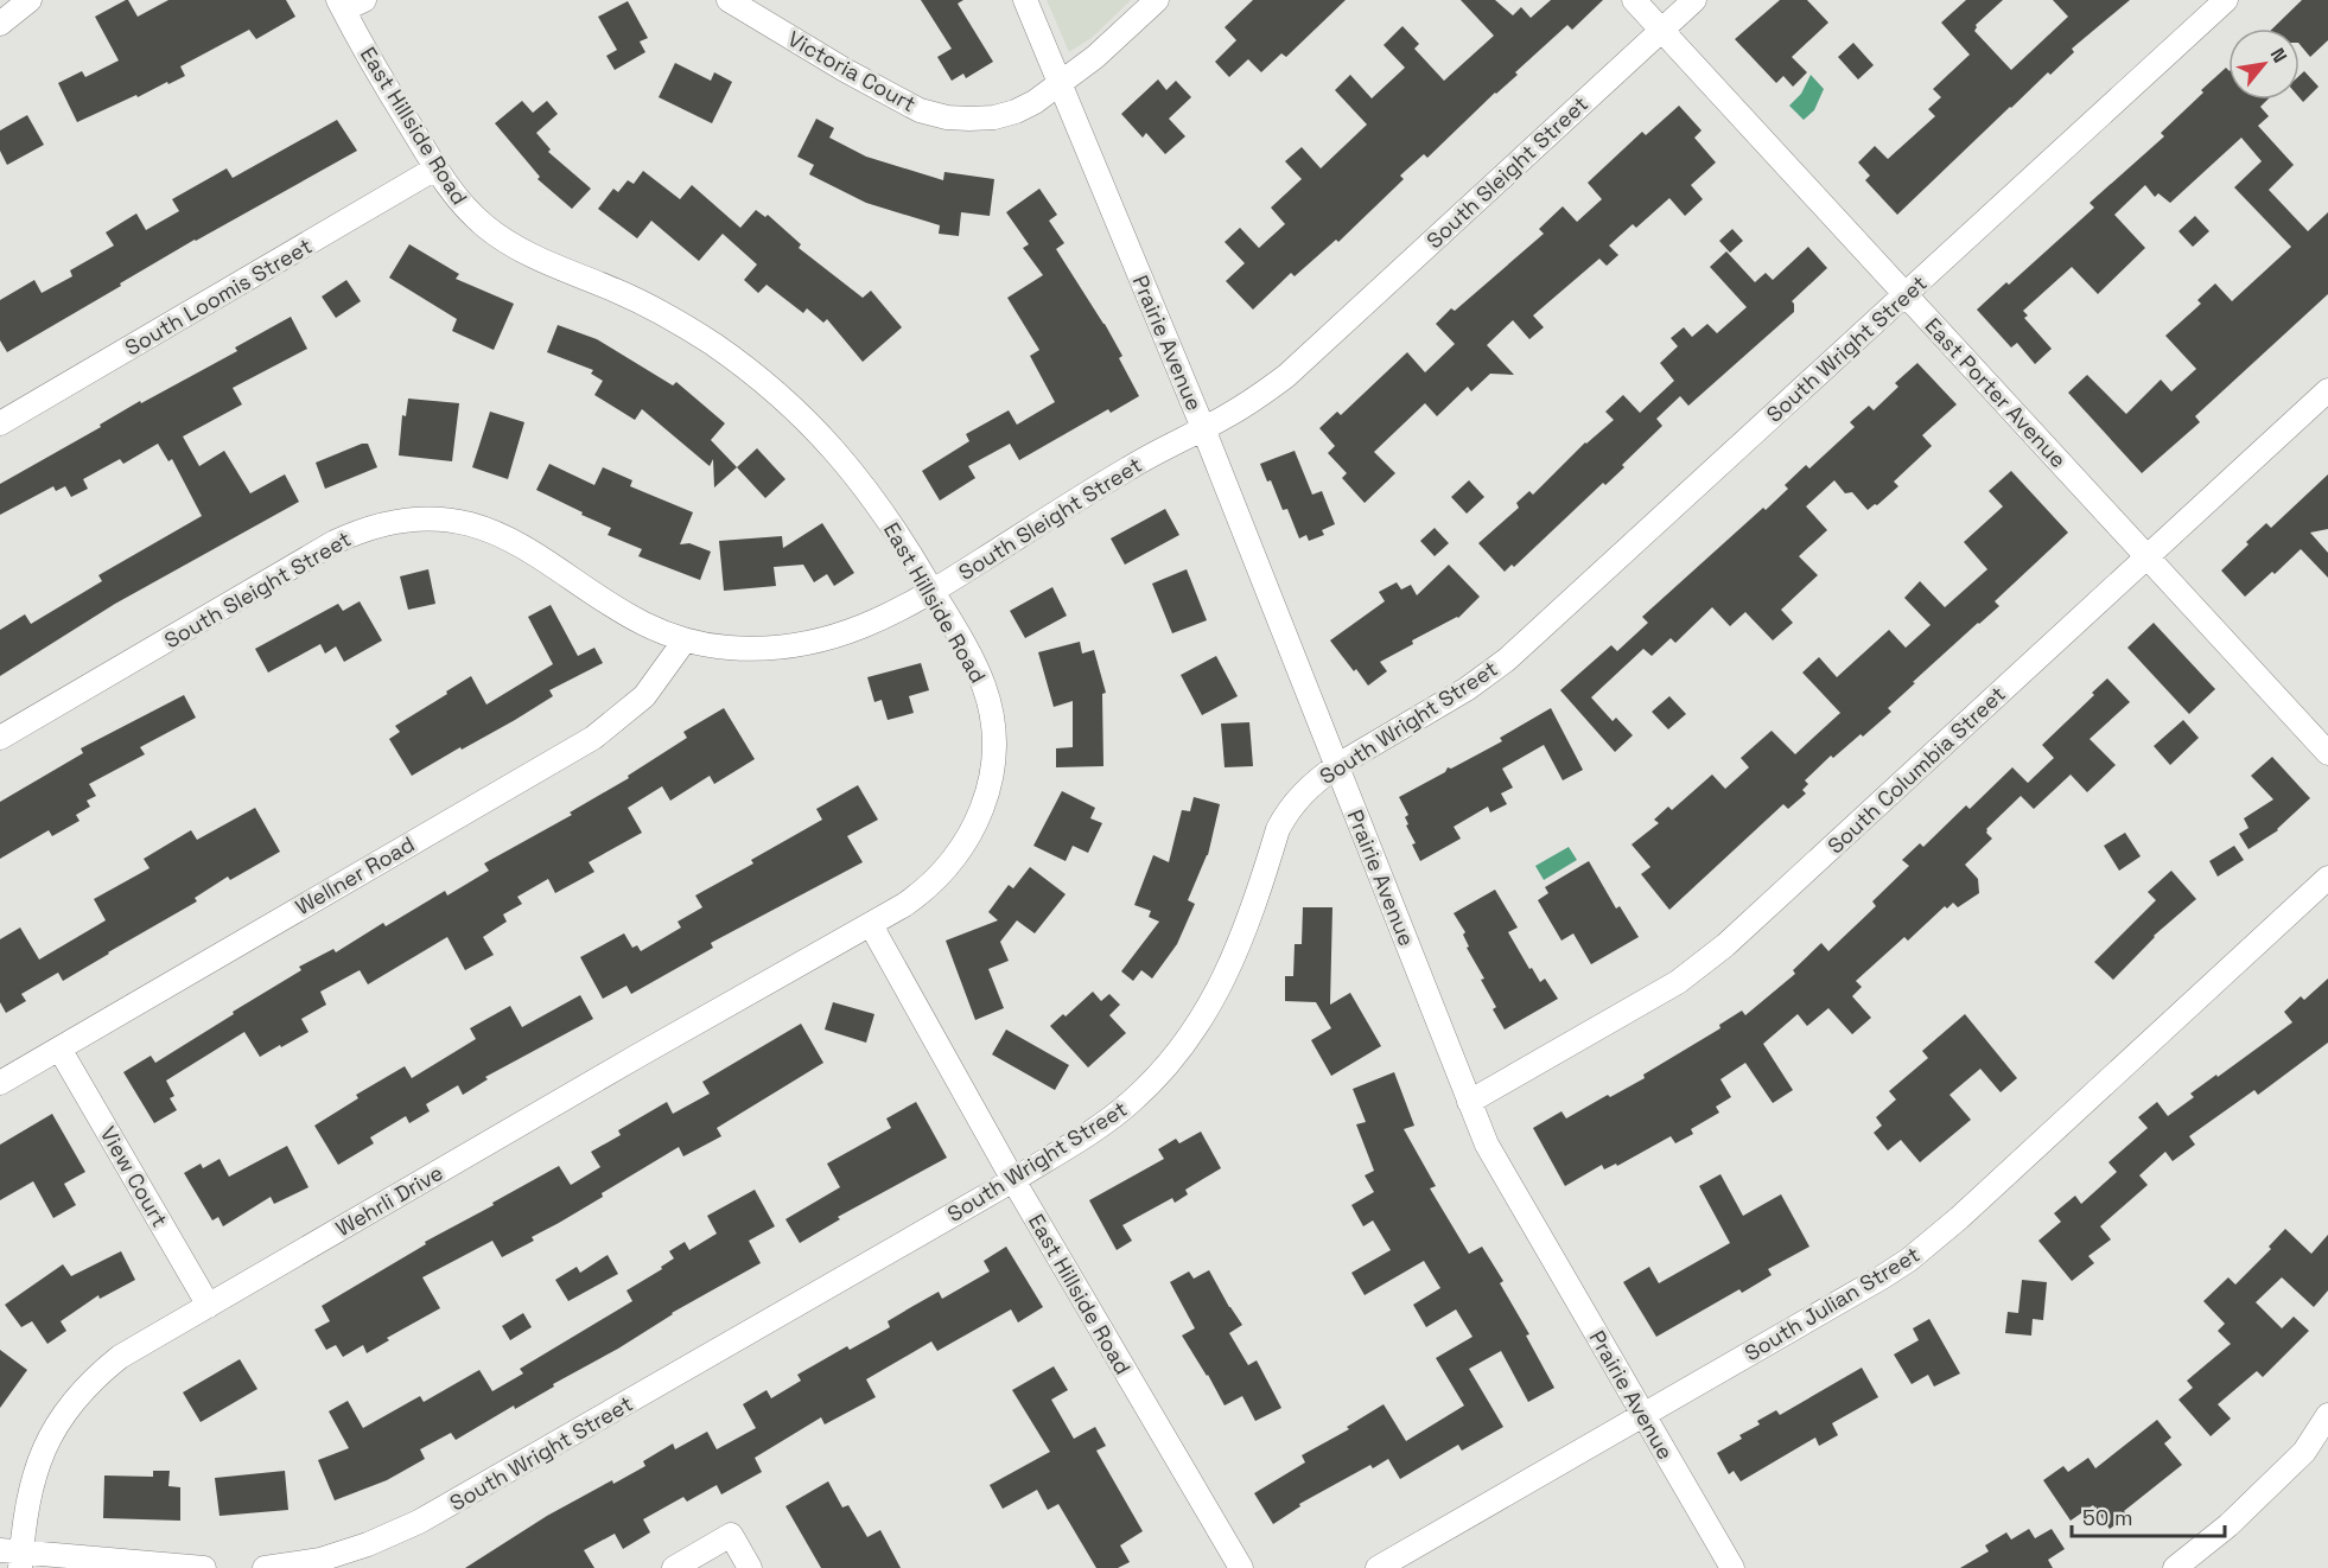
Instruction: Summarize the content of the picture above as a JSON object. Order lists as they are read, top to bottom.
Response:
{
  "streets": {
    "street": [
      "Victoria Court",
      "East Hillside Road",
      "South Sleight Street",
      "South Loomis Street",
      "Prairie Avenue",
      "South Wright Street",
      "East Porter Avenue",
      "South Columbia Street",
      "Wellner Road",
      "View Court",
      "Wehrli Drive",
      "South Julian Street"
    ]
  },
  "crossings": [
    ["Victoria Court", "Prairie Avenue"],
    ["East Hillside Road", "South Sleight Street"],
    ["East Hillside Road", "South Loomis Street"],
    ["East Hillside Road", "South Wright Street"],
    ["East Hillside Road", "Wehrli Drive"],
    ["South Sleight Street", "Prairie Avenue"],
    ["South Sleight Street", "East Porter Avenue"],
    ["South Sleight Street", "Wellner Road"],
    ["Prairie Avenue", "South Wright Street"],
    ["Prairie Avenue", "South Columbia Street"],
    ["Prairie Avenue", "South Julian Street"],
    ["South Wright Street", "East Porter Avenue"],
    ["East Porter Avenue", "South Columbia Street"],
    ["Wellner Road", "View Court"],
    ["View Court", "Wehrli Drive"]
  ],
  "scale_bar": "50 m",
  "north": "top right"
}
